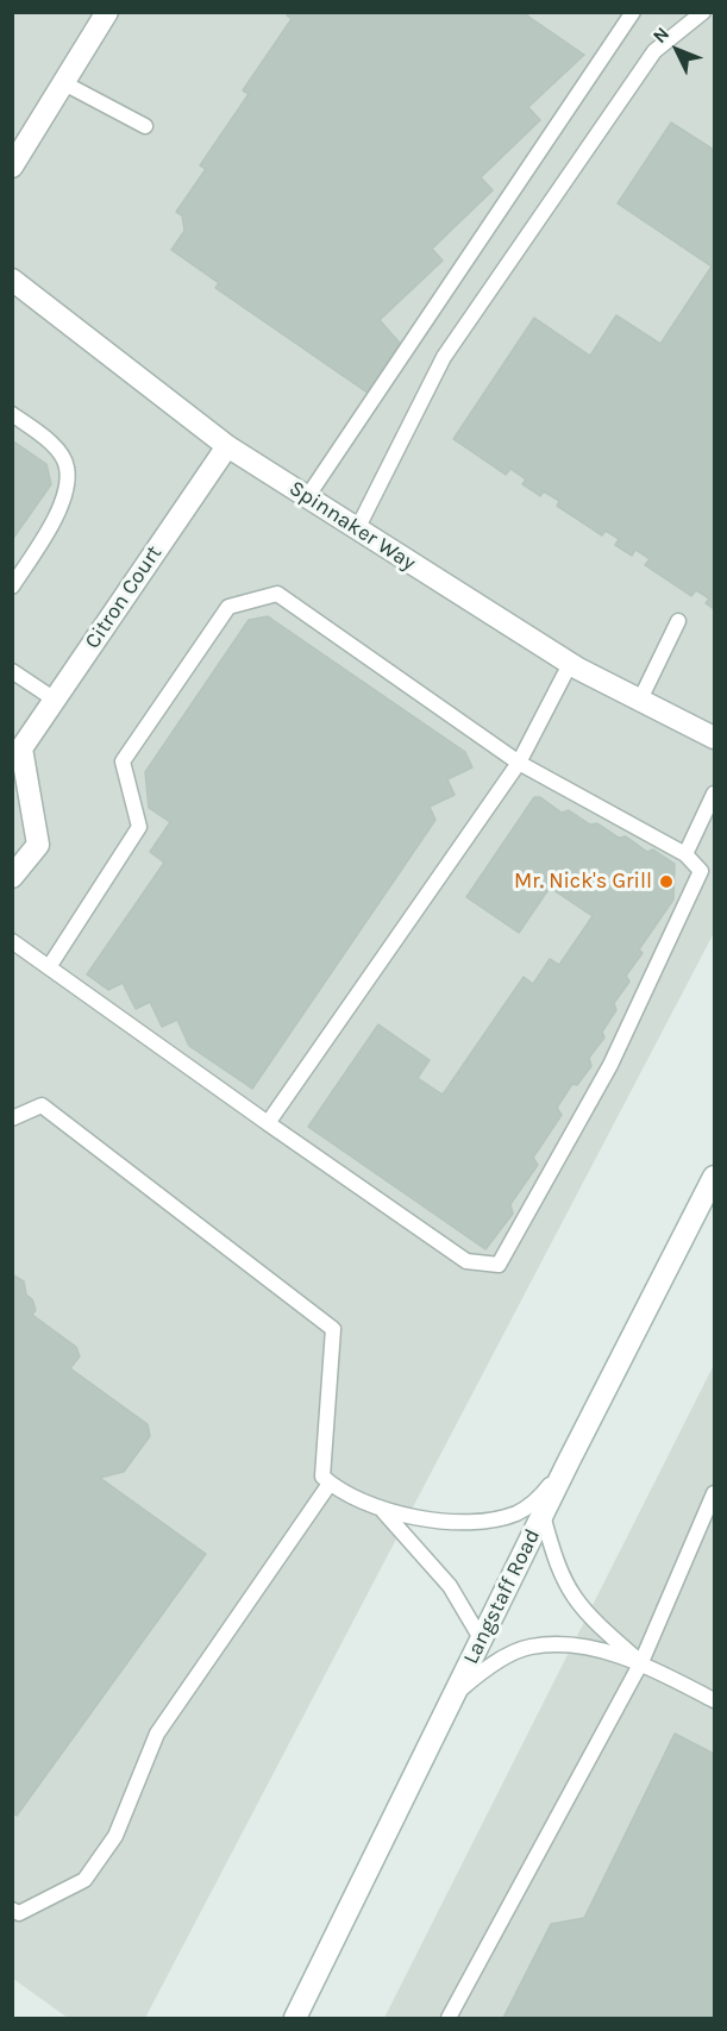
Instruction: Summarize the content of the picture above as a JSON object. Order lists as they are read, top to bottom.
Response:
{
  "streets": {
    "street": ["Spinnaker Way", "Citron Court", "Langstaff Road"]
  },
  "crossings": [
    ["Spinnaker Way", "Citron Court"]
  ],
  "places": ["Mr. Nick's Grill"],
  "north": "top left"
}
